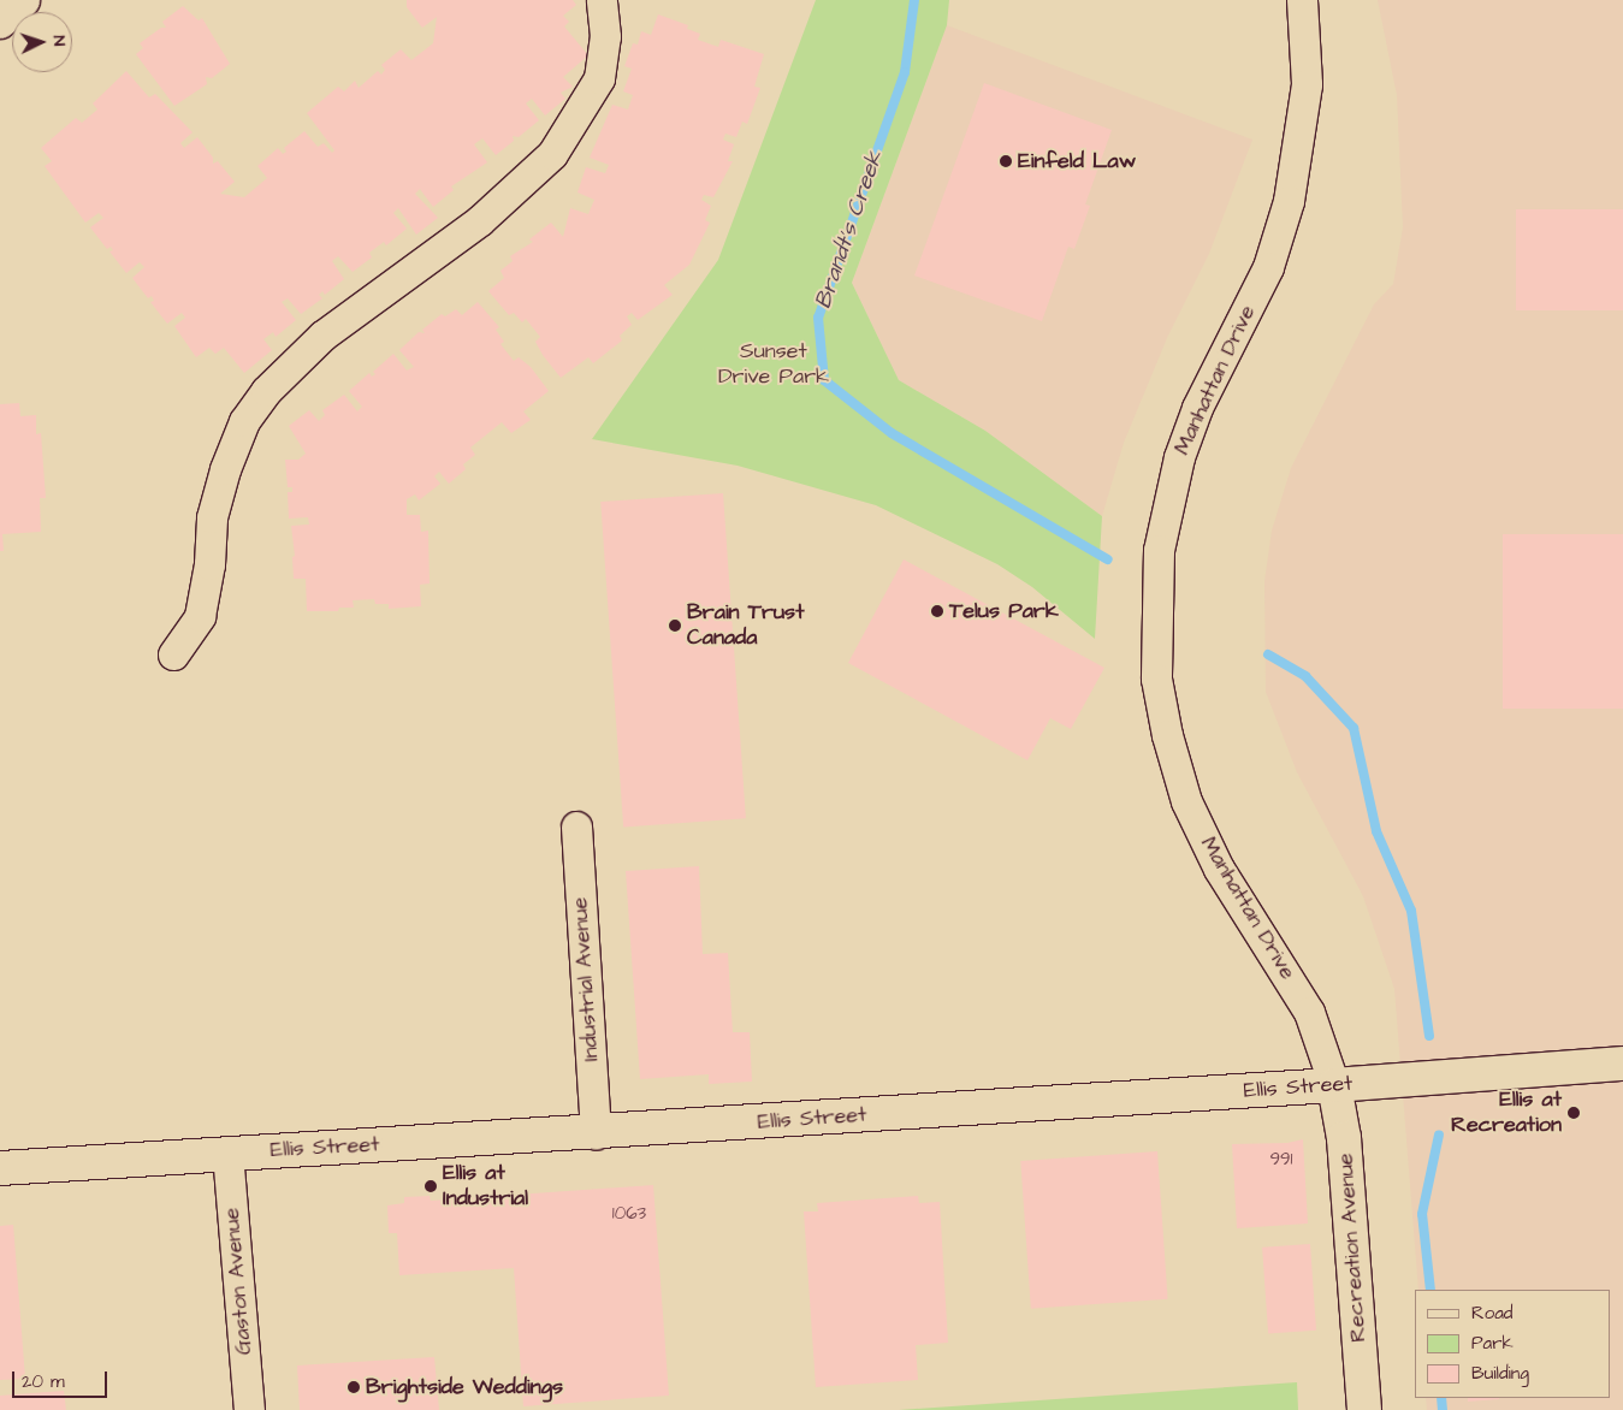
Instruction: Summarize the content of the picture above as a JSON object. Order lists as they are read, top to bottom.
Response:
{
  "streets": {
    "street": [
      "Manhattan Drive",
      "Industrial Avenue",
      "Ellis Street",
      "Recreation Avenue",
      "Gaston Avenue"
    ]
  },
  "crossings": [
    ["Manhattan Drive", "Ellis Street"],
    ["Manhattan Drive", "Recreation Avenue"],
    ["Industrial Avenue", "Ellis Street"],
    ["Ellis Street", "Recreation Avenue"],
    ["Ellis Street", "Gaston Avenue"]
  ],
  "water": ["Brandt's Creek"],
  "parks": ["Sunset Drive Park"],
  "places": [
    "Einfeld Law",
    "Telus Park",
    "Brain Trust Canada",
    "Ellis at Recreation",
    "Ellis at Industrial",
    "Brightside Weddings"
  ],
  "house_numbers": ["991", "1063"],
  "legend": ["Road", "Park", "Building"],
  "scale_bar": "20 m",
  "north": "right"
}
